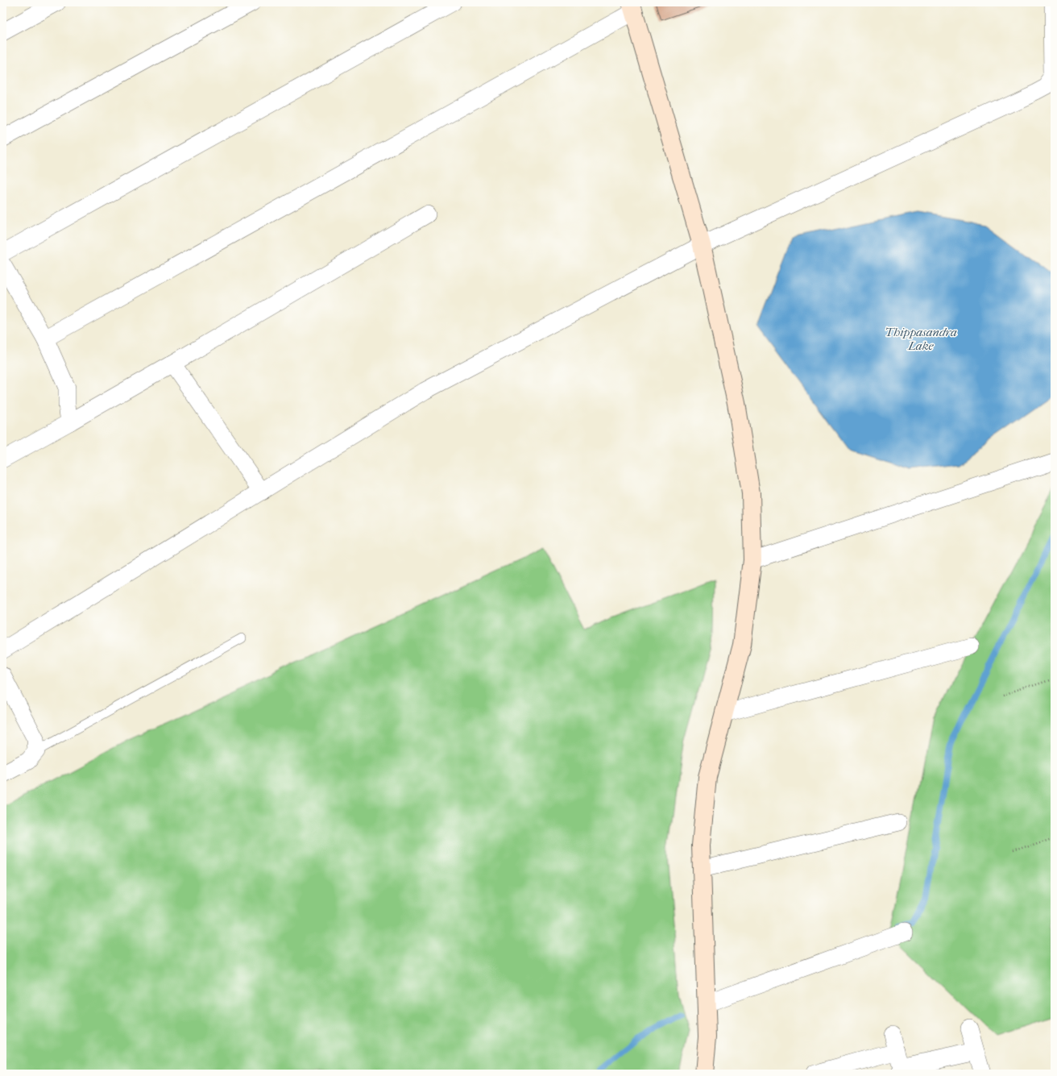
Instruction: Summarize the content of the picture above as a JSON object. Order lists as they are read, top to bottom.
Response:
{
  "water": ["Thippasandra Lake"]
}
